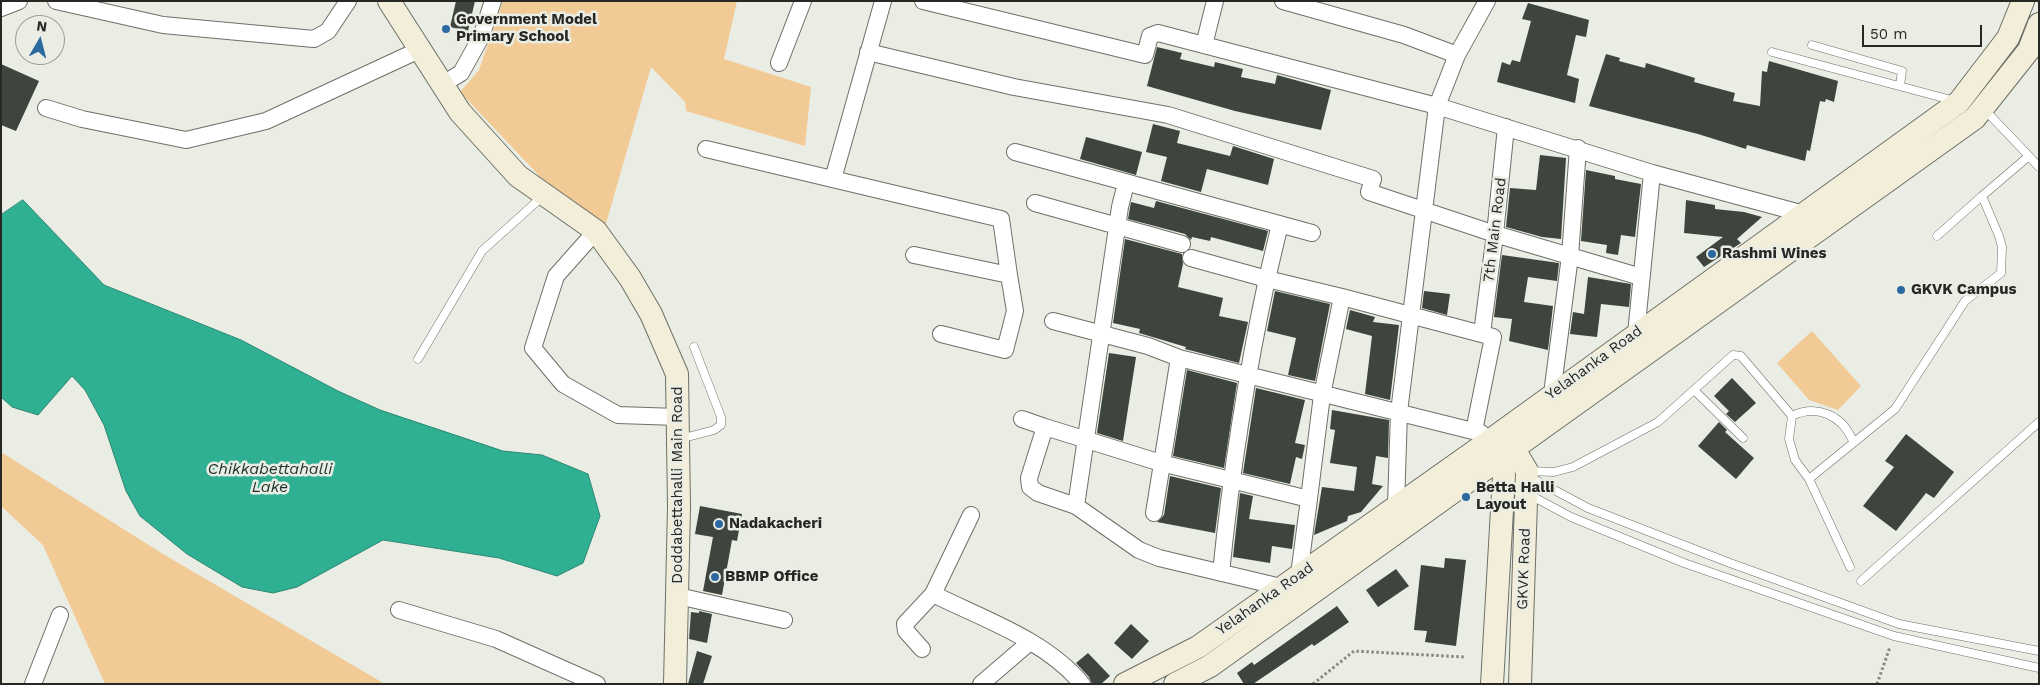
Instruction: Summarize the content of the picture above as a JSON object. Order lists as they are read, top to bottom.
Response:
{
  "streets": {
    "main road": ["Yelahanka Road", "Doddabettahalli Main Road", "GKVK Road"],
    "street": ["7th Main Road"]
  },
  "crossings": [
    ["Yelahanka Road", "GKVK Road"]
  ],
  "water": ["Chikkabettahalli Lake"],
  "places": [
    "Government Model Primary School",
    "Rashmi Wines",
    "GKVK Campus",
    "Betta Halli Layout",
    "Nadakacheri",
    "BBMP Office"
  ],
  "scale_bar": "50 m",
  "north": "top"
}
